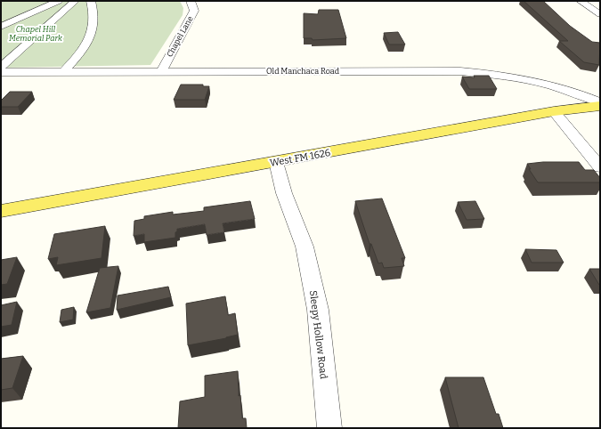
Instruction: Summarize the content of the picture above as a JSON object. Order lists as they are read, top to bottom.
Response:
{
  "streets": {
    "main road": ["West FM 1626"],
    "street": ["Chapel Lane", "Old Manchaca Road", "Sleepy Hollow Road"]
  },
  "crossings": [
    ["Chapel Lane", "Old Manchaca Road"],
    ["West FM 1626", "Sleepy Hollow Road"]
  ],
  "parks": ["Chapel Hill Memorial Park"]
}
